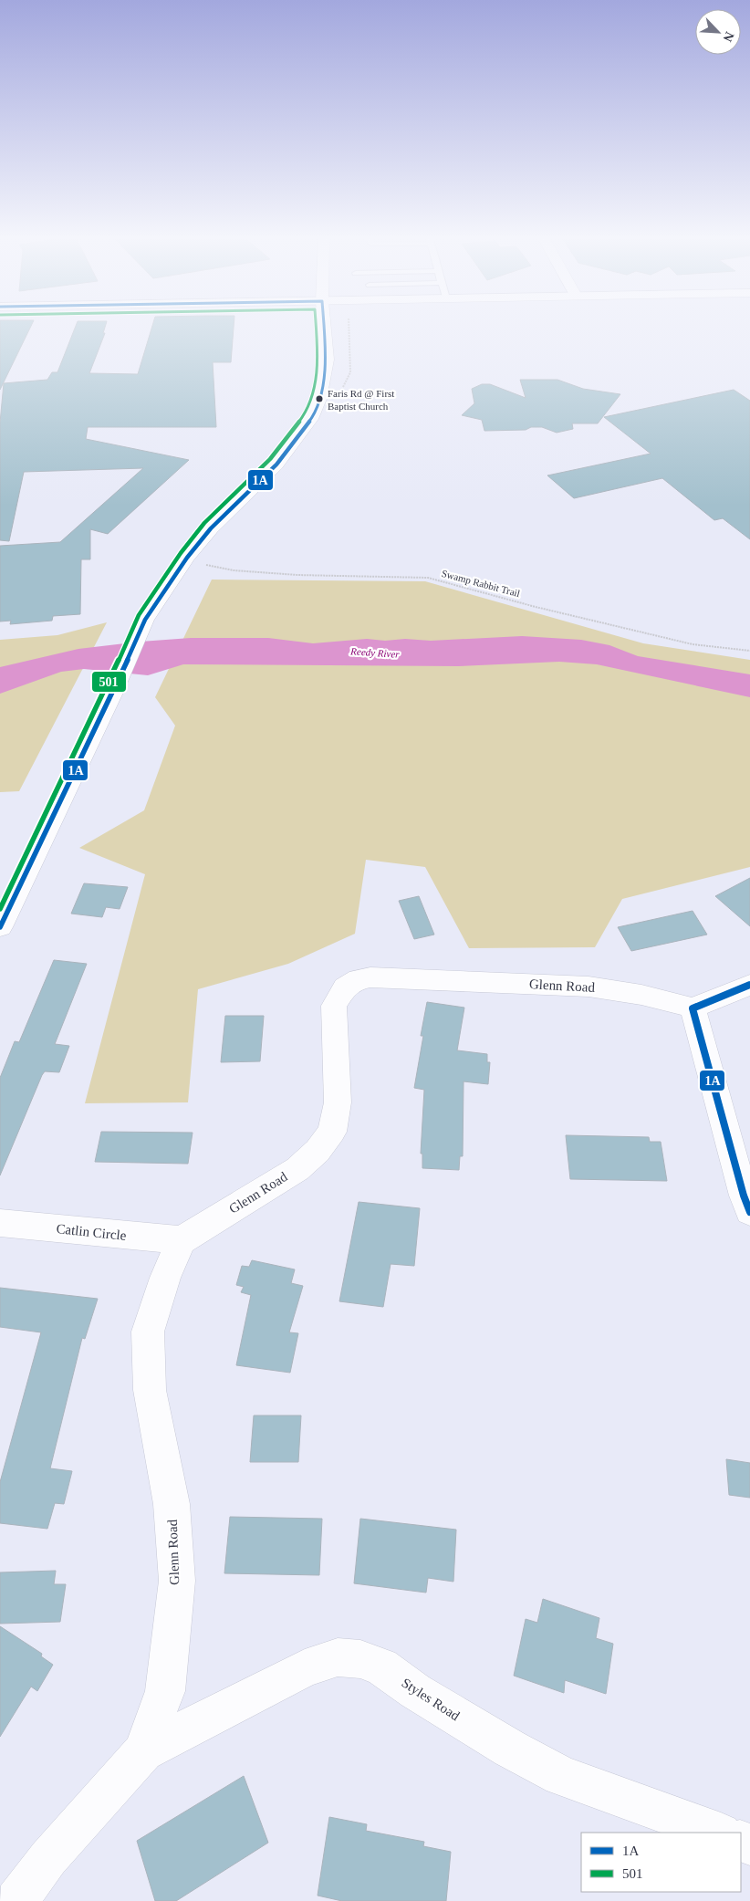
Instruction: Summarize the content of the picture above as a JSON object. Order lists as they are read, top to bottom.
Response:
{
  "streets": {
    "street": ["Glenn Road", "Catlin Circle", "Styles Road"],
    "path": ["Swamp Rabbit Trail"]
  },
  "crossings": [
    ["Glenn Road", "Catlin Circle"],
    ["Glenn Road", "Styles Road"]
  ],
  "water": ["Reedy River"],
  "places": ["Faris Rd @ First Baptist Church"],
  "lines": ["transit line 1A", "transit line 501"],
  "legend": ["1A", "501"],
  "north": "bottom right"
}
